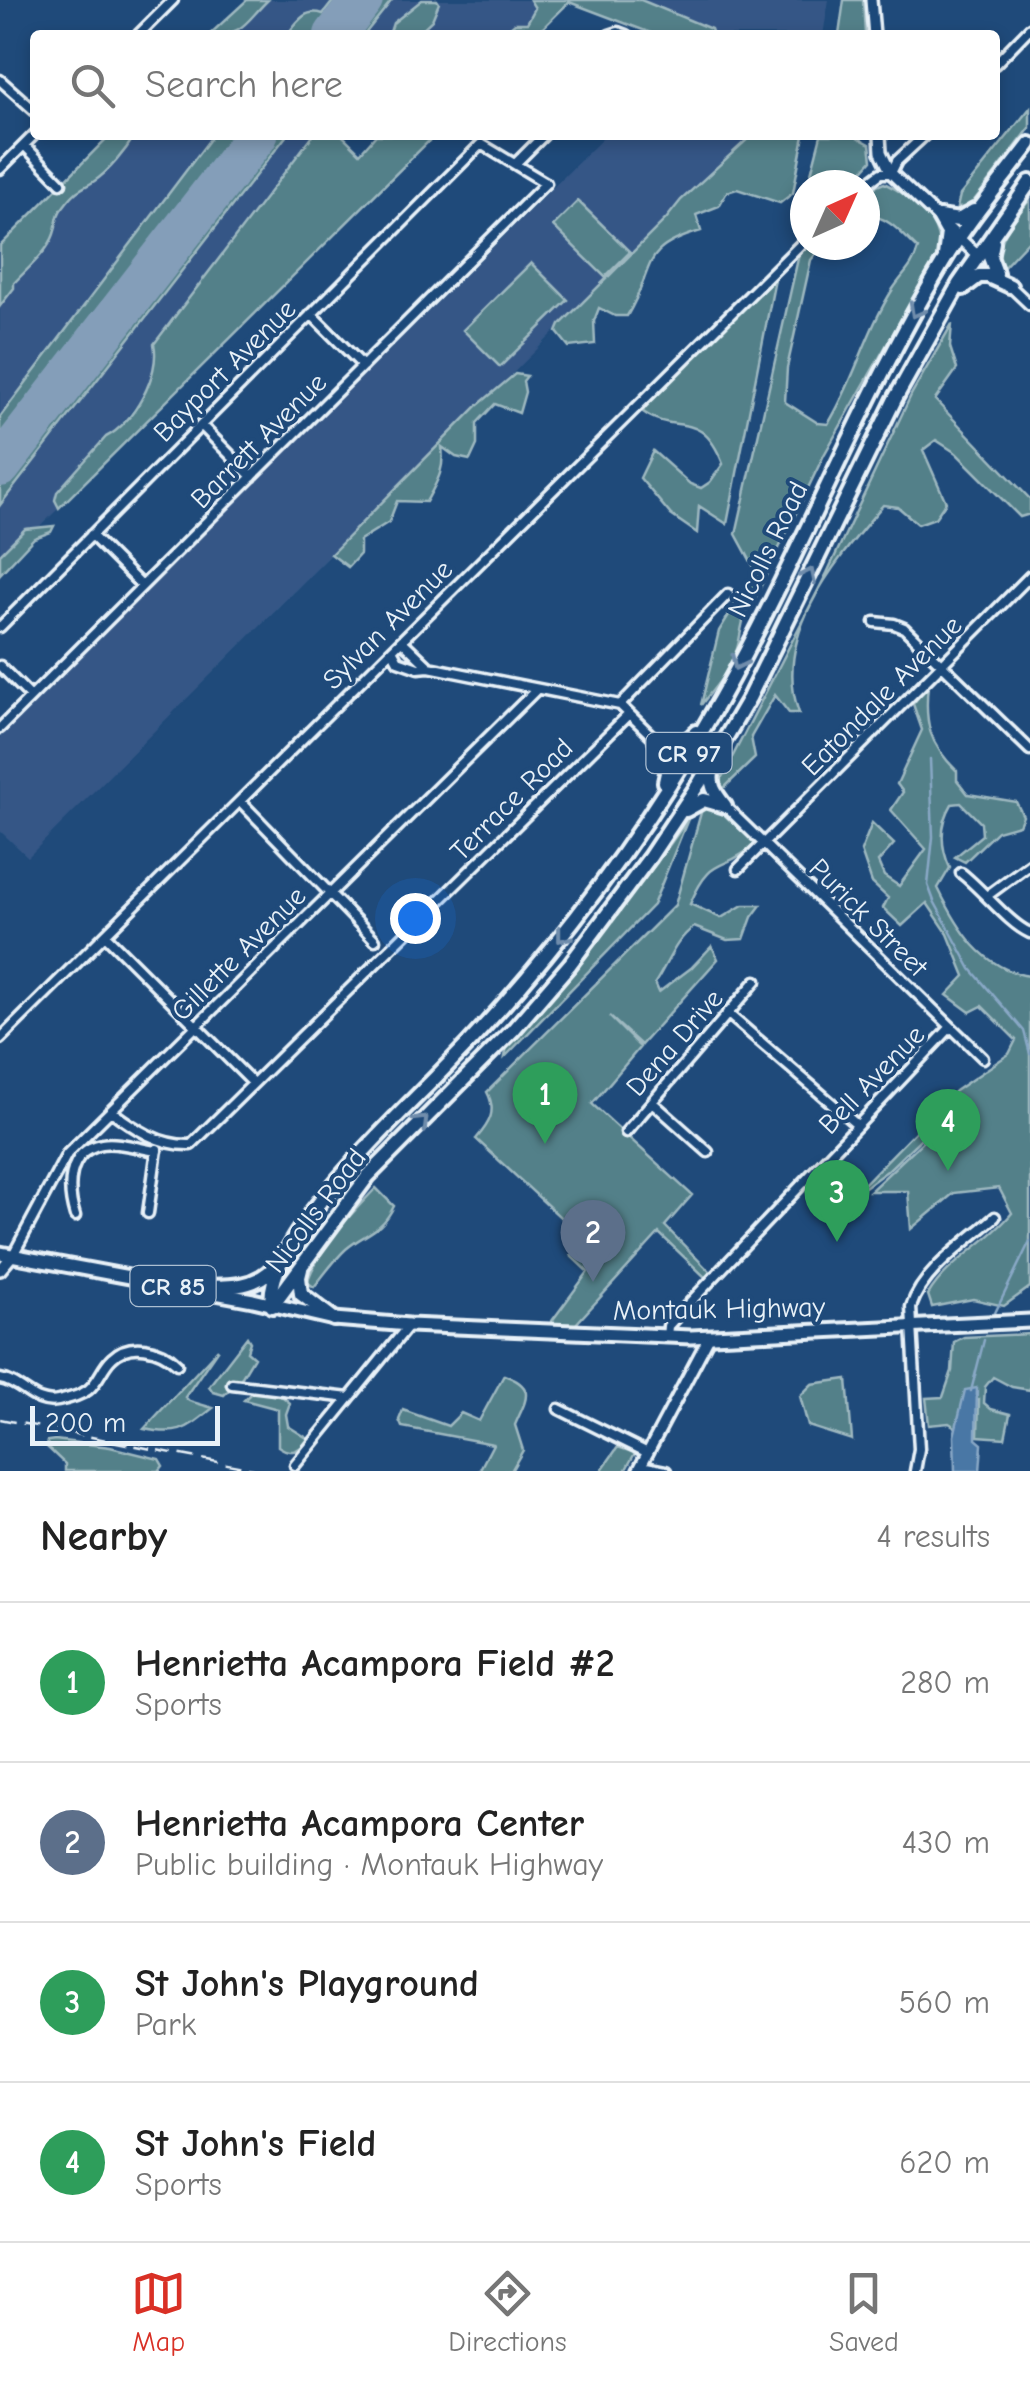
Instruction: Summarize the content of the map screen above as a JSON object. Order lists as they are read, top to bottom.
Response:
{
  "streets": {
    "highway": ["Nicolls Road", "CR 97"],
    "main road": ["CR 85", "Montauk Highway"],
    "street": [
      "Bayport Avenue",
      "Barrett Avenue",
      "Sylvan Avenue",
      "Eatondale Avenue",
      "Terrace Road",
      "Purick Street",
      "Gillette Avenue",
      "Dena Drive",
      "Bell Avenue"
    ]
  },
  "crossings": [
    ["Bayport Avenue", "Barrett Avenue"],
    ["Nicolls Road", "CR 85"],
    ["Eatondale Avenue", "Purick Street"],
    ["Purick Street", "Bell Avenue"],
    ["Gillette Avenue", "CR 85"],
    ["Bell Avenue", "Montauk Highway"],
    ["CR 85", "Montauk Highway"]
  ],
  "scale_bar": "200 m",
  "north": "top right",
  "page": {
    "search": "Search here",
    "pins": [
      "1",
      "4",
      "3",
      "2"
    ],
    "scale": "200 m",
    "heading": ["Nearby", "4 results"],
    "list": [
      {
        "mark": "1",
        "name": "Henrietta Acampora Field #2",
        "note": "Sports",
        "value": "280 m"
      },
      {
        "mark": "2",
        "name": "Henrietta Acampora Center",
        "note": "Public building · Montauk Highway",
        "value": "430 m"
      },
      {
        "mark": "3",
        "name": "St John's Playground",
        "note": "Park",
        "value": "560 m"
      },
      {
        "mark": "4",
        "name": "St John's Field",
        "note": "Sports",
        "value": "620 m"
      }
    ],
    "nav": ["Map", "Directions", "Saved"]
  }
}
